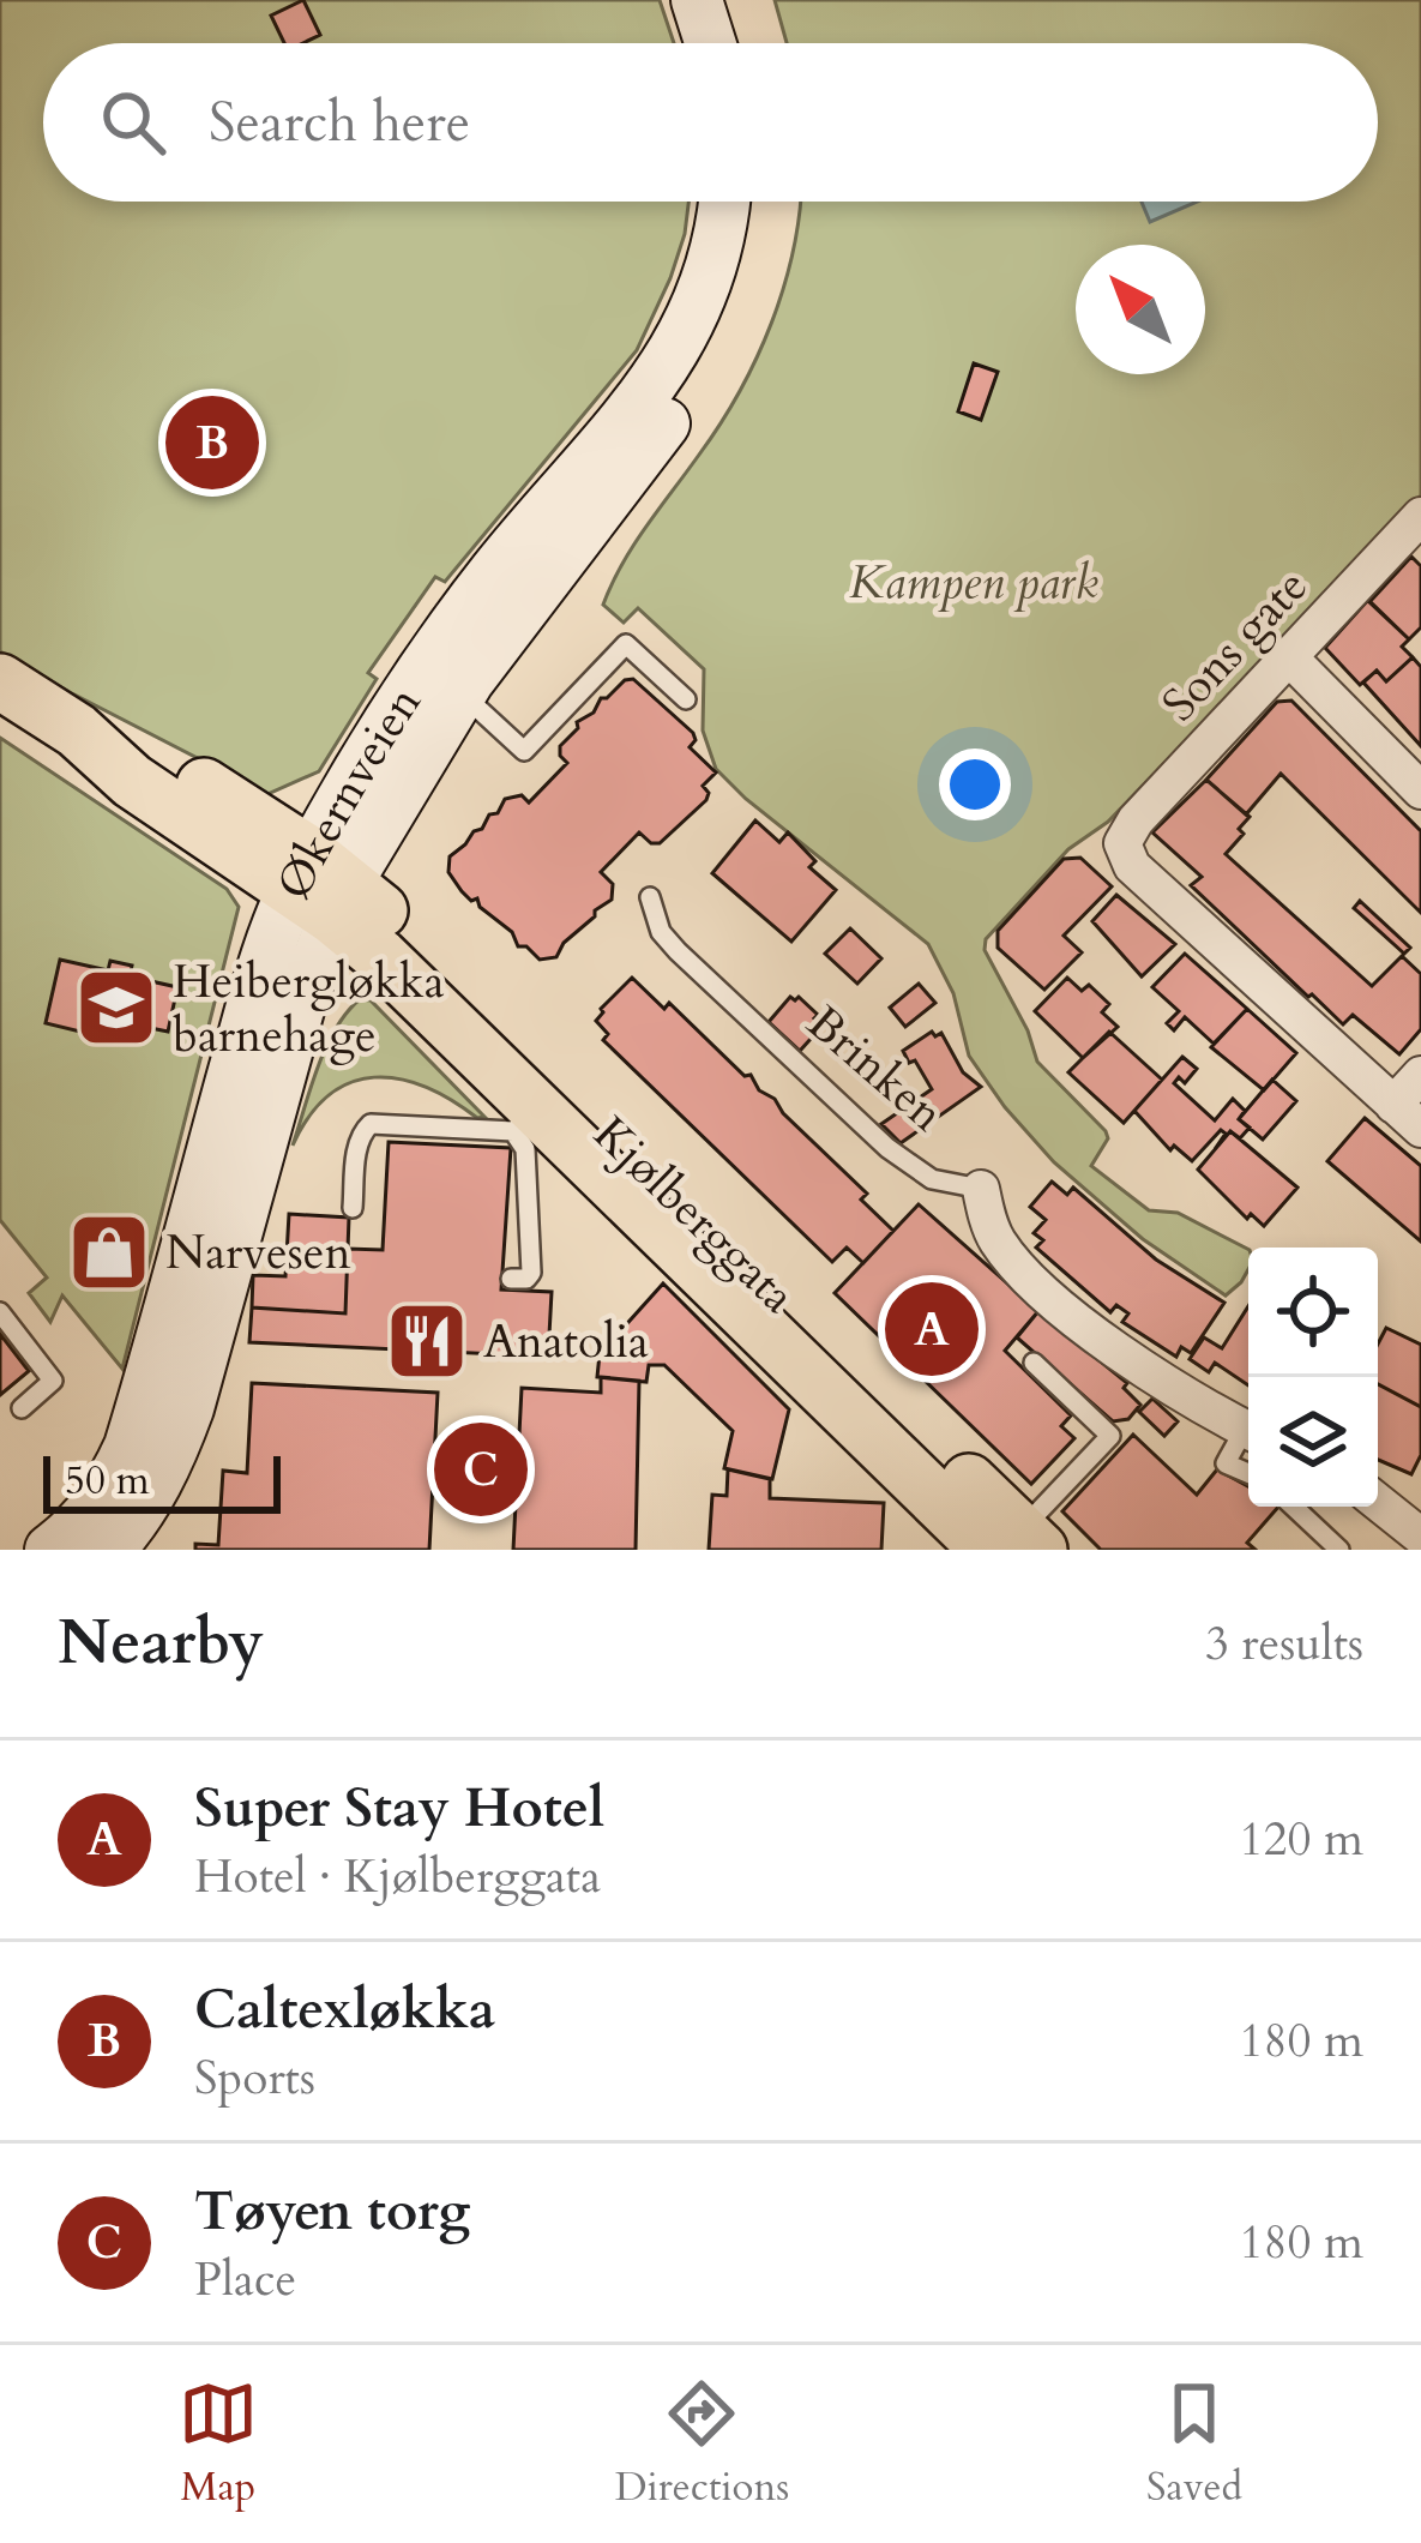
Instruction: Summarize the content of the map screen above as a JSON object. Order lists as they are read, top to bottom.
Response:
{
  "streets": {
    "main road": ["Økernveien", "Kjølberggata"],
    "street": ["Sons gate", "Brinken"]
  },
  "crossings": [
    ["Økernveien", "Kjølberggata"]
  ],
  "parks": ["Kampen park"],
  "places": {
    "school or university": ["Heibergløkka barnehage"],
    "shop": ["Narvesen"],
    "restaurant": ["Anatolia"]
  },
  "scale_bar": "50 m",
  "north": "top left",
  "page": {
    "search": "Search here",
    "pins": ["B", "A", "C"],
    "scale": "50 m",
    "heading": ["Nearby", "3 results"],
    "list": [
      {
        "mark": "A",
        "name": "Super Stay Hotel",
        "note": "Hotel · Kjølberggata",
        "value": "120 m"
      },
      {
        "mark": "B",
        "name": "Caltexløkka",
        "note": "Sports",
        "value": "180 m"
      },
      {
        "mark": "C",
        "name": "Tøyen torg",
        "note": "Place",
        "value": "180 m"
      }
    ],
    "nav": ["Map", "Directions", "Saved"]
  }
}
